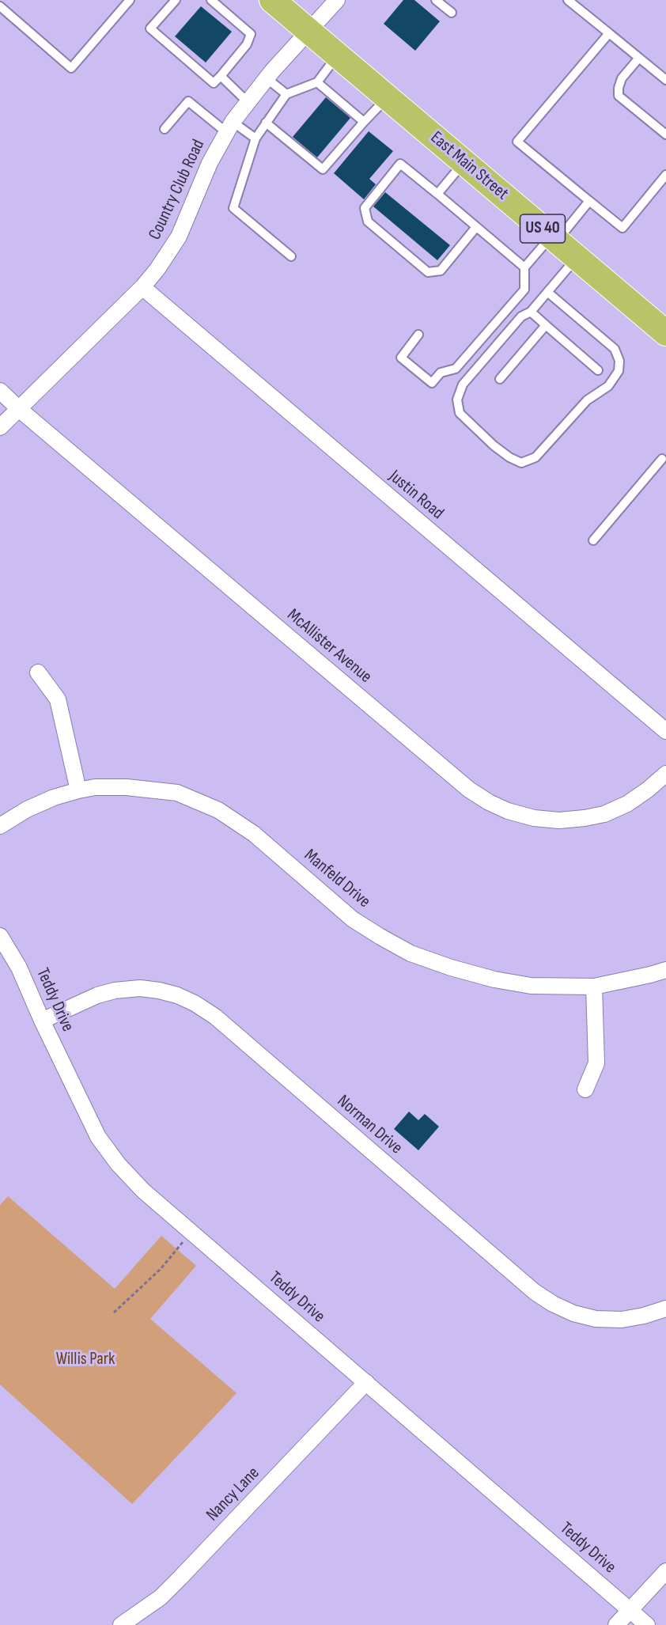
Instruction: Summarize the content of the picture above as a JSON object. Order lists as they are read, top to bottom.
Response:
{
  "streets": {
    "main road": ["East Main Street", "US 40"],
    "street": [
      "Country Club Road",
      "Justin Road",
      "McAllister Avenue",
      "Manfeld Drive",
      "Teddy Drive",
      "Norman Drive",
      "Nancy Lane"
    ]
  },
  "crossings": [
    ["East Main Street", "Country Club Road"],
    ["Country Club Road", "Justin Road"],
    ["Country Club Road", "McAllister Avenue"],
    ["Teddy Drive", "Norman Drive"],
    ["Teddy Drive", "Nancy Lane"]
  ],
  "parks": ["Willis Park"]
}
